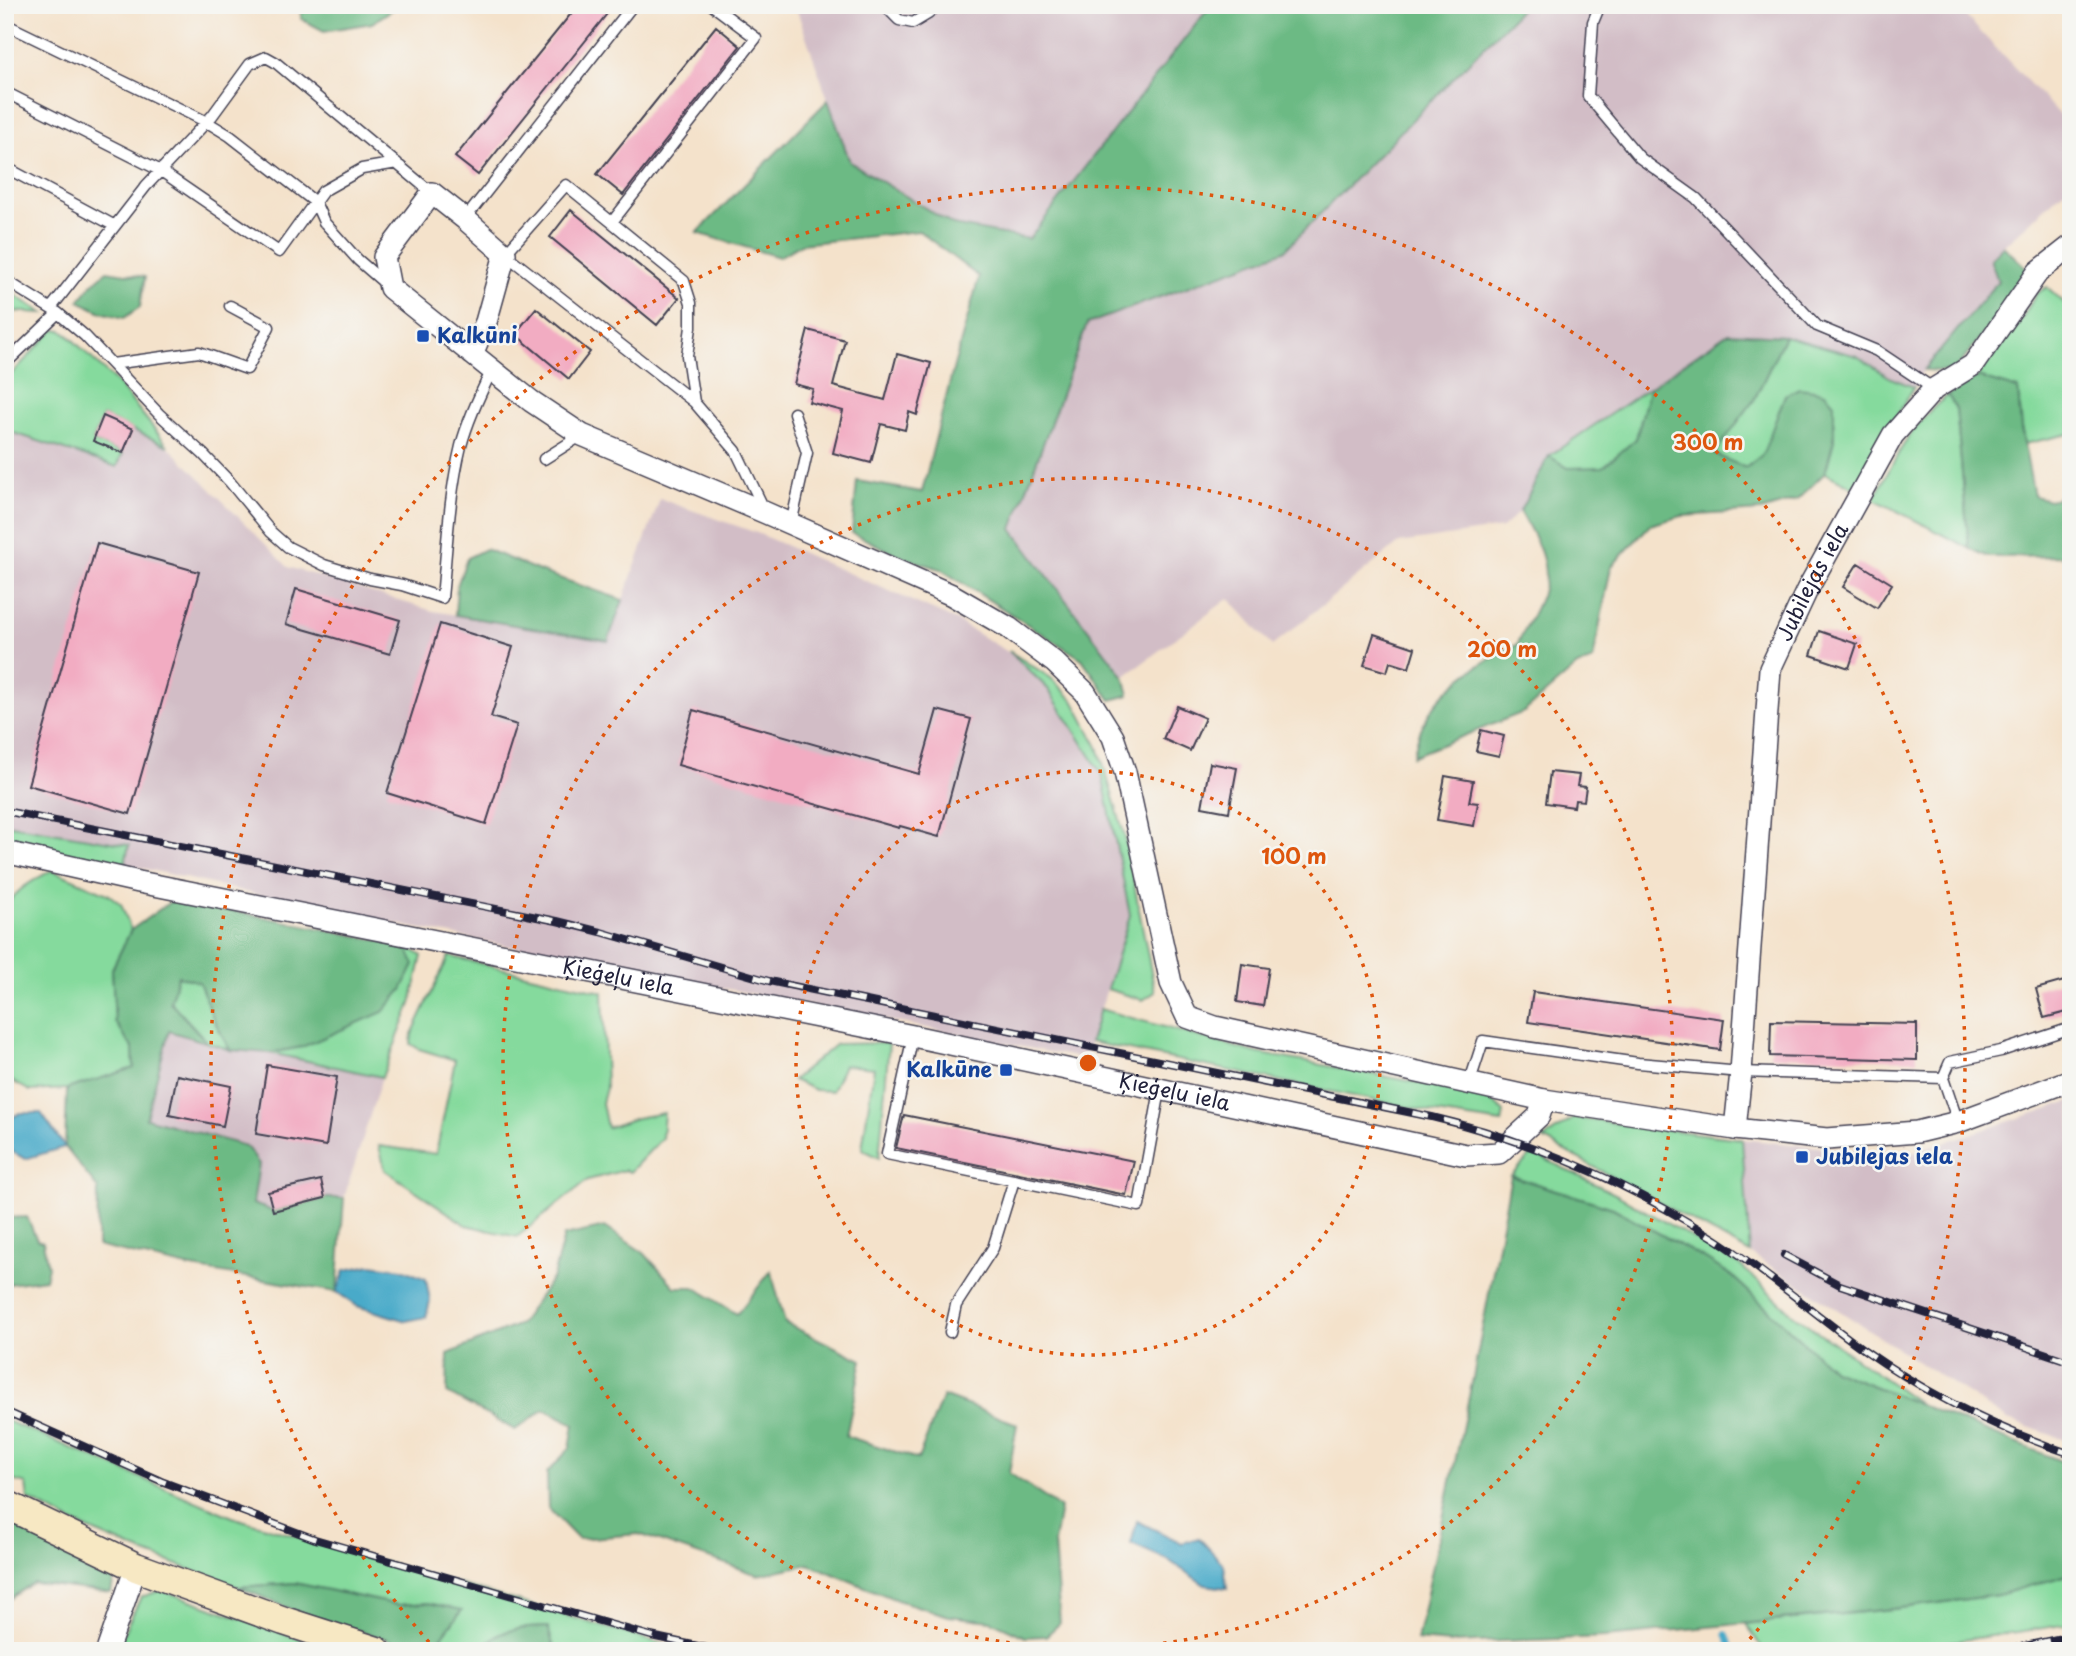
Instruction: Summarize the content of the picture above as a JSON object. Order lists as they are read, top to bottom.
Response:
{
  "streets": {
    "street": ["Jubilejas iela", "Ķieģeļu iela"]
  },
  "places": {
    "transit": ["Kalkūni", "Kalkūne", "Jubilejas iela"]
  },
  "rings": ["300 m", "200 m", "100 m"]
}
